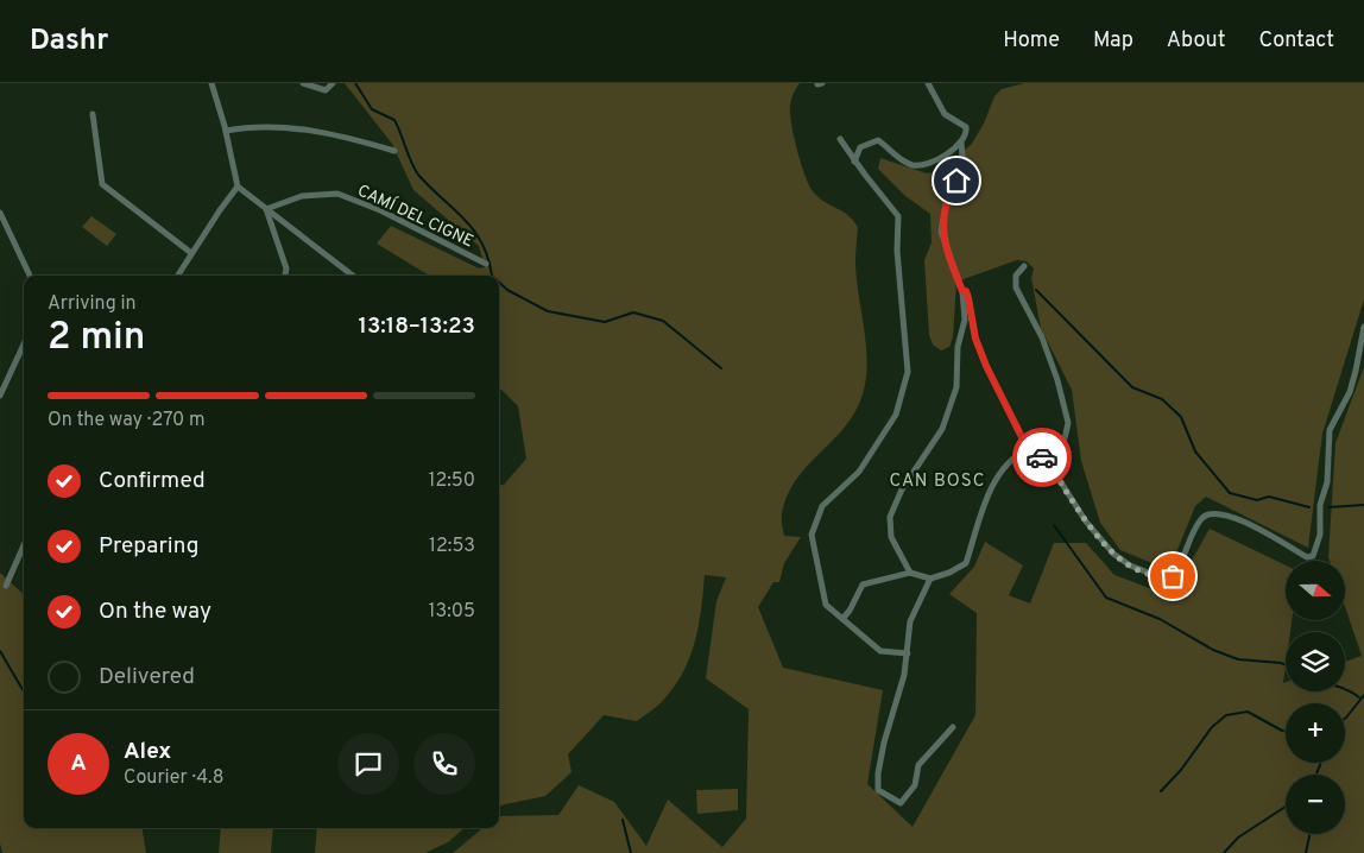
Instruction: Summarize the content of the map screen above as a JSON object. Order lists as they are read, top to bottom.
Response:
{
  "streets": {
    "street": ["CAMÍ DEL CIGNE"]
  },
  "districts": ["CAN BOSC"],
  "north": "right",
  "page": {
    "header": "Dashr",
    "nav": [
      "Home",
      "Map",
      "About",
      "Contact"
    ],
    "heading": ["2 min", "Arriving in", "13:18–13:23"],
    "panel": ["Alex", "Courier · 4.8"],
    "bar": "On the way · 270 m",
    "list": [
      ["Confirmed", "12:50"],
      ["Preparing", "12:53"],
      ["On the way", "13:05"],
      "Delivered"
    ],
    "map_buttons": ["+", "−"],
    "round": "A"
  }
}
